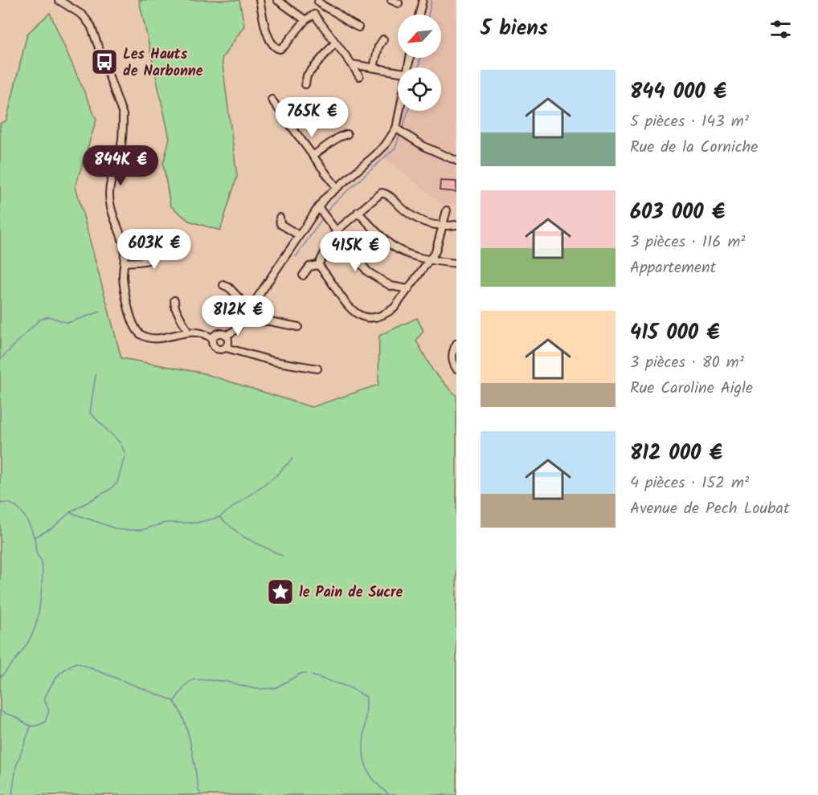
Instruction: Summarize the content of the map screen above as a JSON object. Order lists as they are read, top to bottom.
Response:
{
  "places": {
    "bus stop": ["Les Hauts de Narbonne"],
    "place": ["le Pain de Sucre"]
  },
  "north": "bottom left",
  "page": {
    "heading": "5 biens",
    "list": [
      {
        "name": "844 000 €",
        "note": "5 pièces · 143 m² · Rue de la Corniche"
      },
      {
        "name": "603 000 €",
        "note": "3 pièces · 116 m² · Appartement"
      },
      {
        "name": "415 000 €",
        "note": "3 pièces · 80 m² · Rue Caroline Aigle"
      },
      {
        "name": "812 000 €",
        "note": "4 pièces · 152 m² · Avenue de Pech Loubat"
      }
    ],
    "price": [
      "765K €",
      "844K €",
      "603K €",
      "415K €",
      "812K €"
    ]
  }
}
